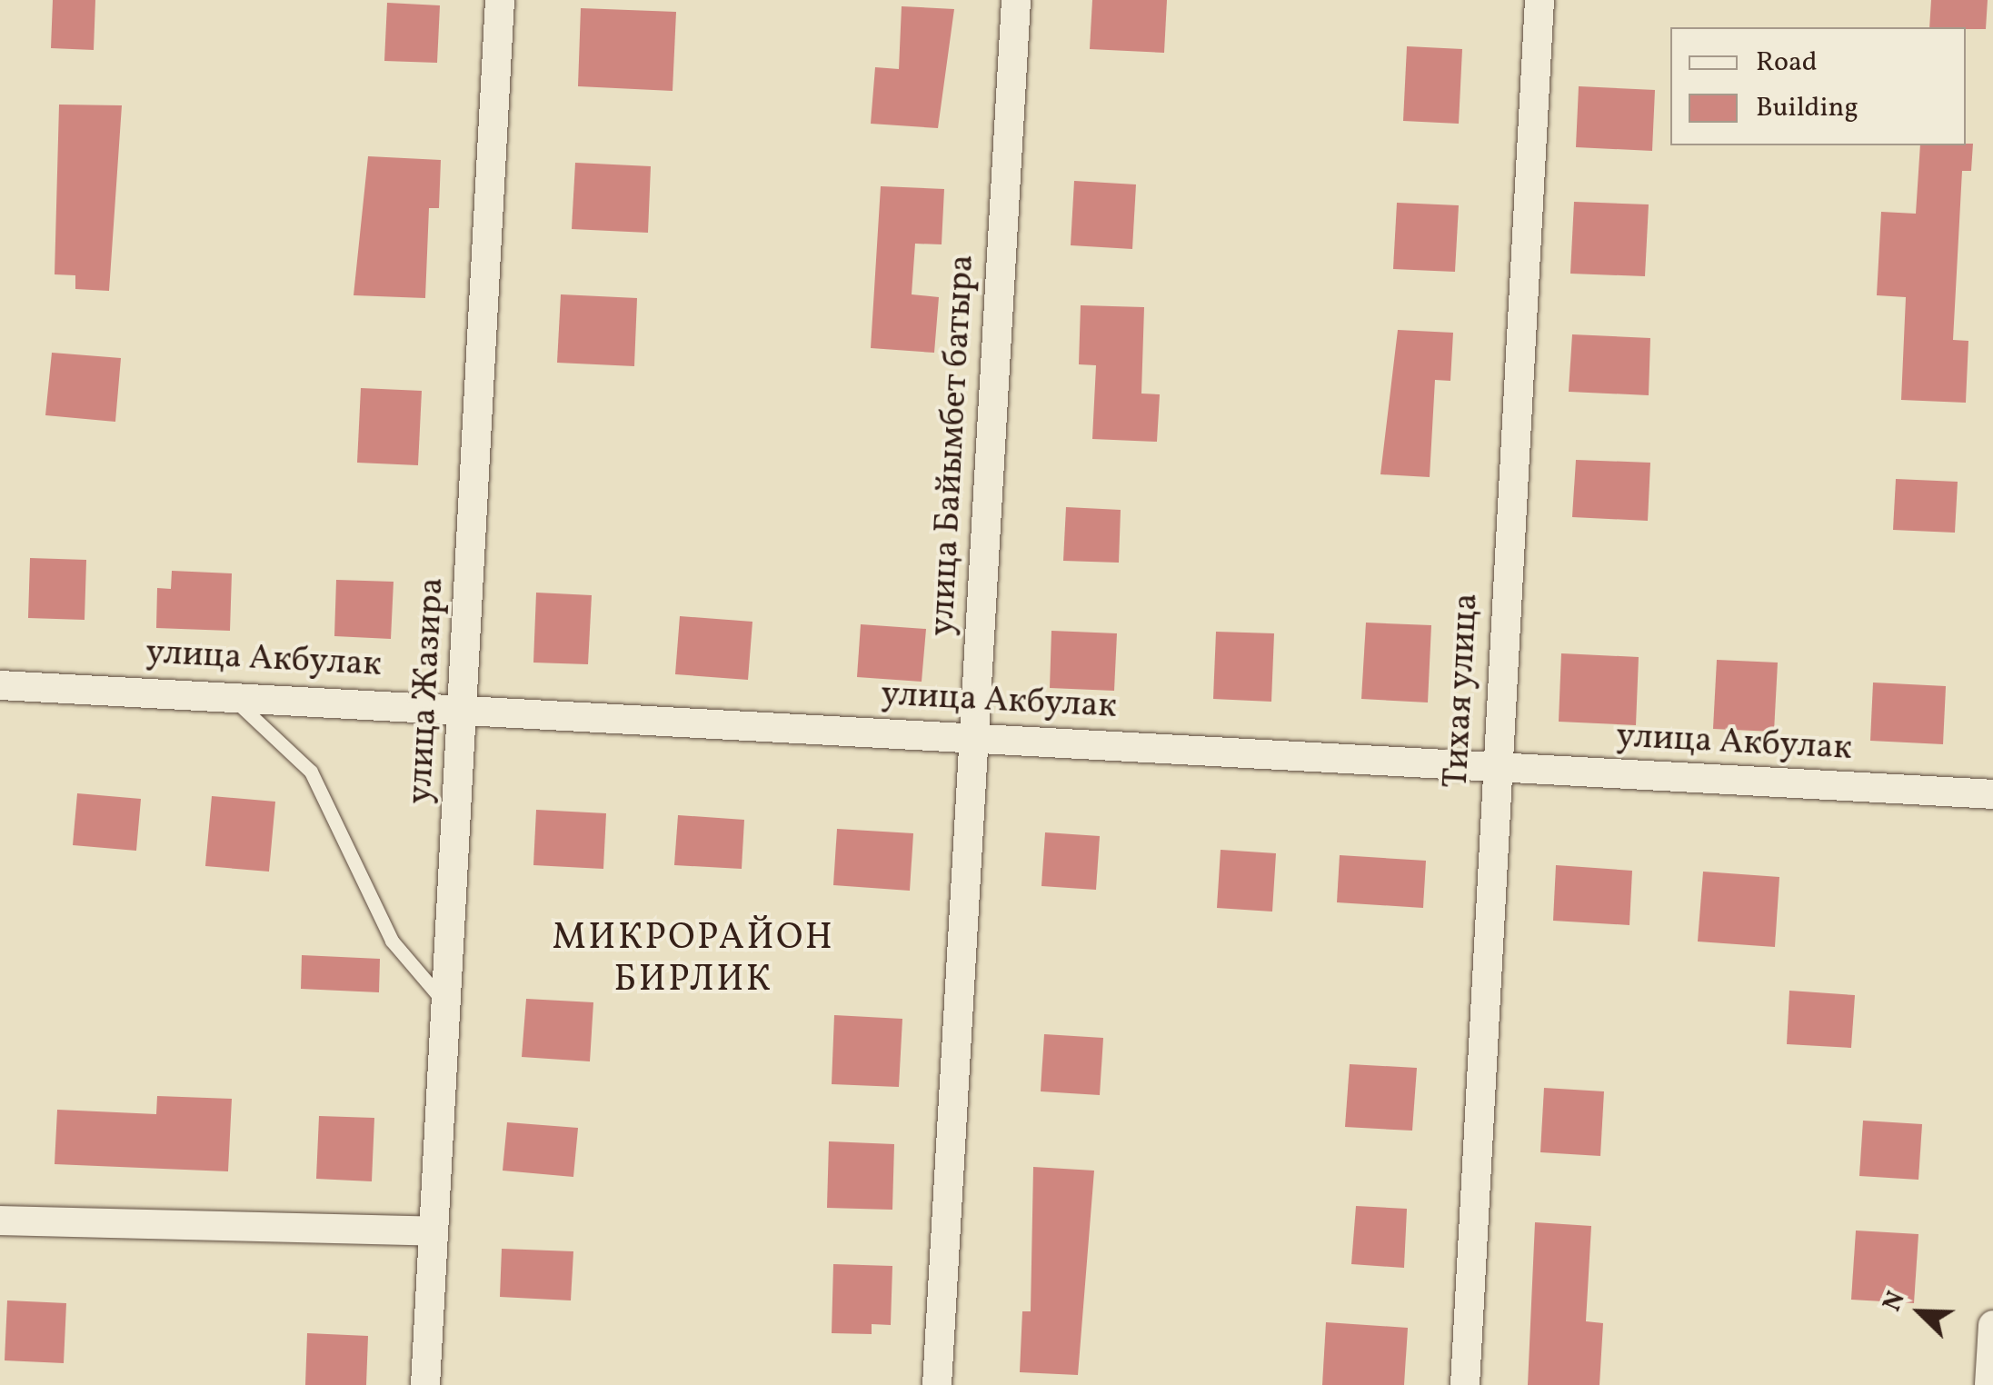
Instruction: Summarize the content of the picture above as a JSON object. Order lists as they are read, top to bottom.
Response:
{
  "streets": {
    "street": [
      "улица Байымбет батыра",
      "улица Акбулак",
      "улица Жазира",
      "Тихая улица"
    ]
  },
  "crossings": [
    ["улица Байымбет батыра", "улица Акбулак"],
    ["улица Акбулак", "улица Жазира"],
    ["улица Акбулак", "Тихая улица"]
  ],
  "districts": ["МИКРОРАЙОН БИРЛИК"],
  "legend": ["Road", "Building"],
  "north": "top left"
}
